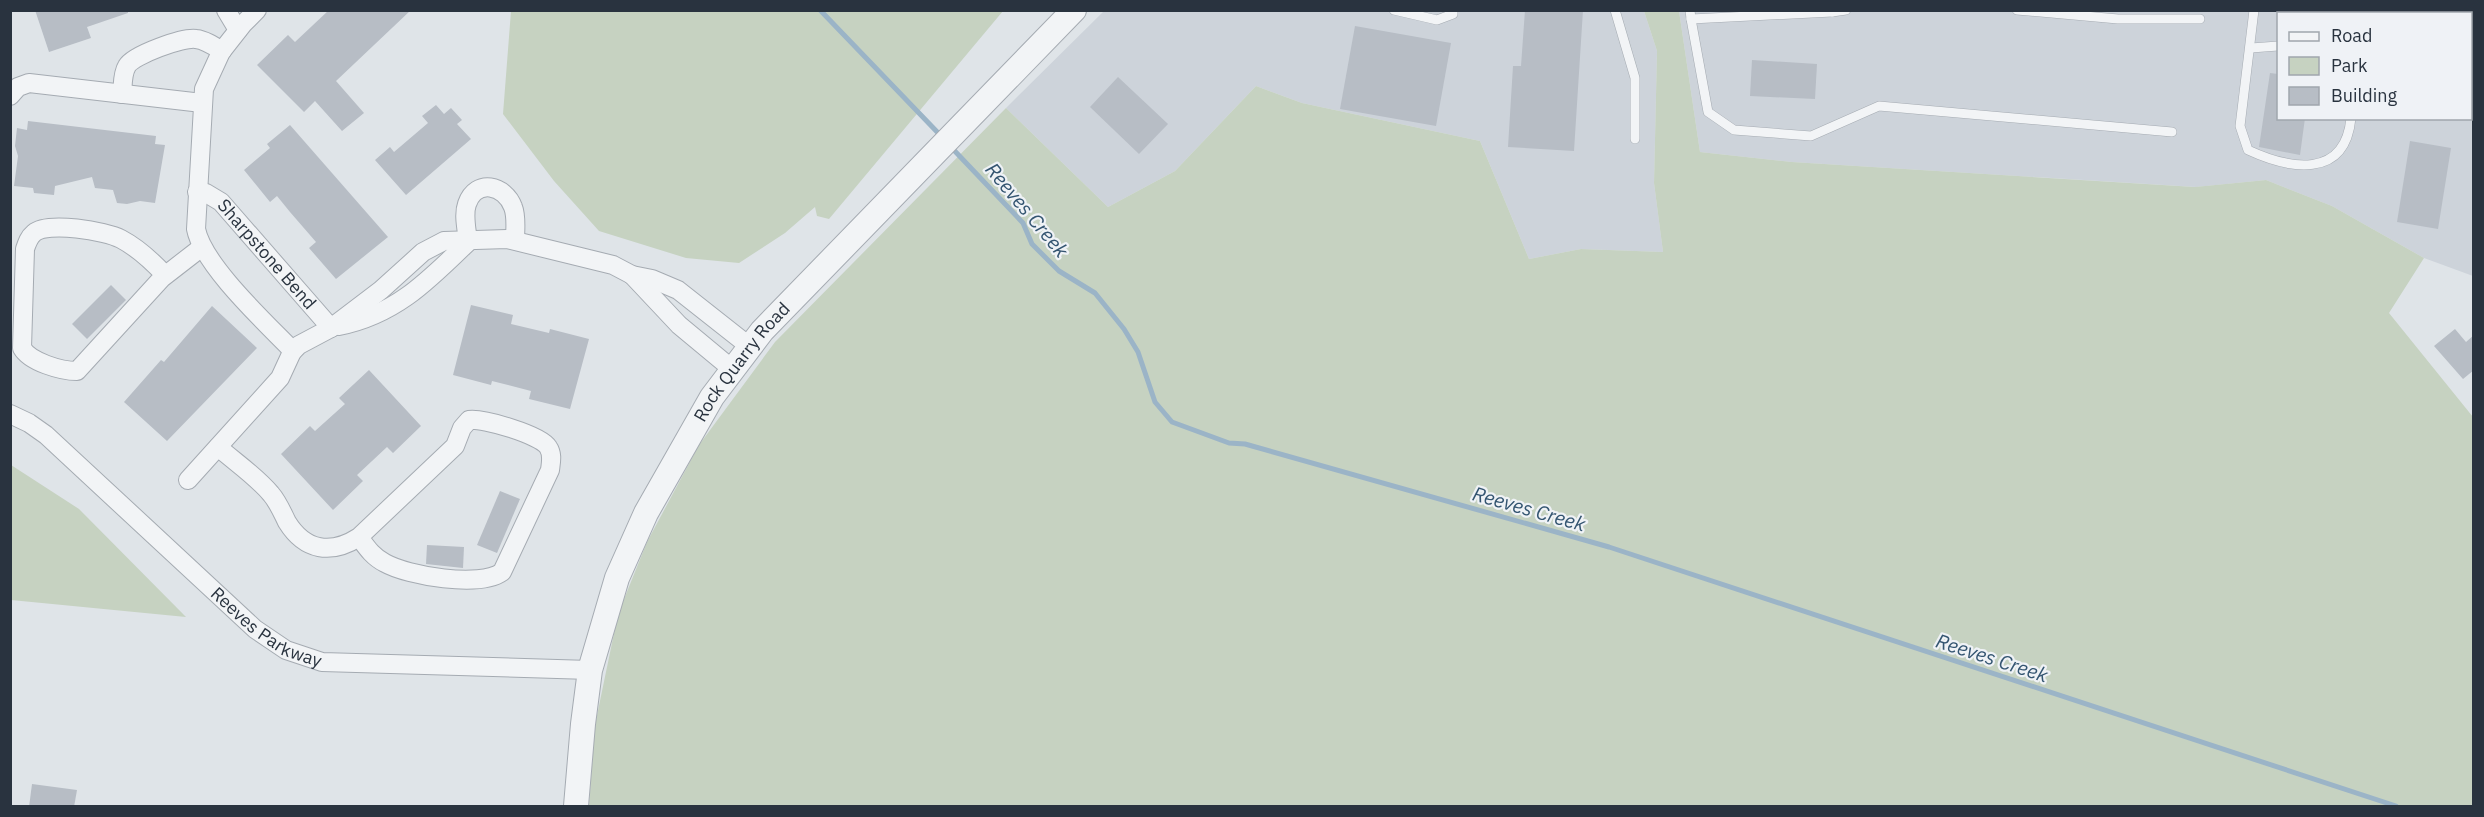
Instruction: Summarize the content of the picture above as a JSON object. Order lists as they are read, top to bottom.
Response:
{
  "streets": {
    "street": ["Sharpstone Bend", "Rock Quarry Road", "Reeves Parkway"]
  },
  "crossings": [
    ["Sharpstone Bend", "Rock Quarry Road"],
    ["Rock Quarry Road", "Reeves Parkway"]
  ],
  "water": ["Reeves Creek"],
  "legend": ["Road", "Park", "Building"]
}
